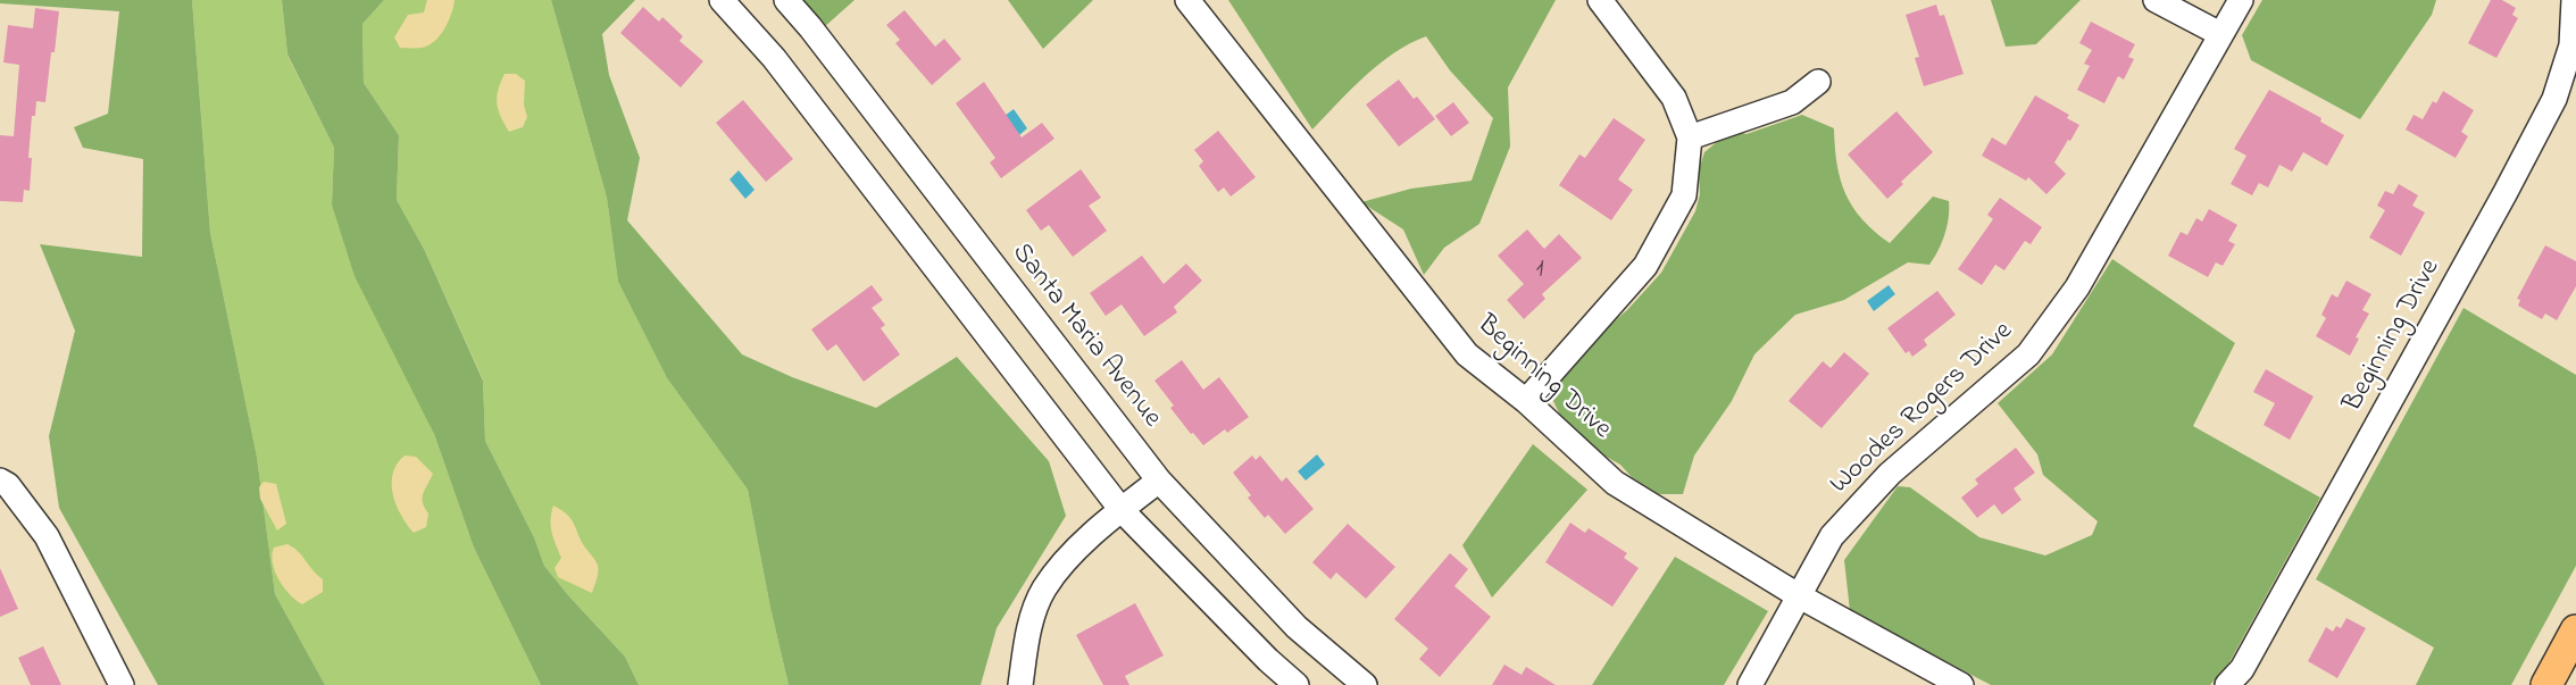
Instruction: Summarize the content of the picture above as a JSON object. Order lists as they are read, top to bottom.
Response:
{
  "streets": {
    "street": ["Santa Maria Avenue", "Beginning Drive", "Woodes Rogers Drive"]
  },
  "crossings": [
    ["Beginning Drive", "Woodes Rogers Drive"]
  ],
  "house_numbers": ["1"]
}
